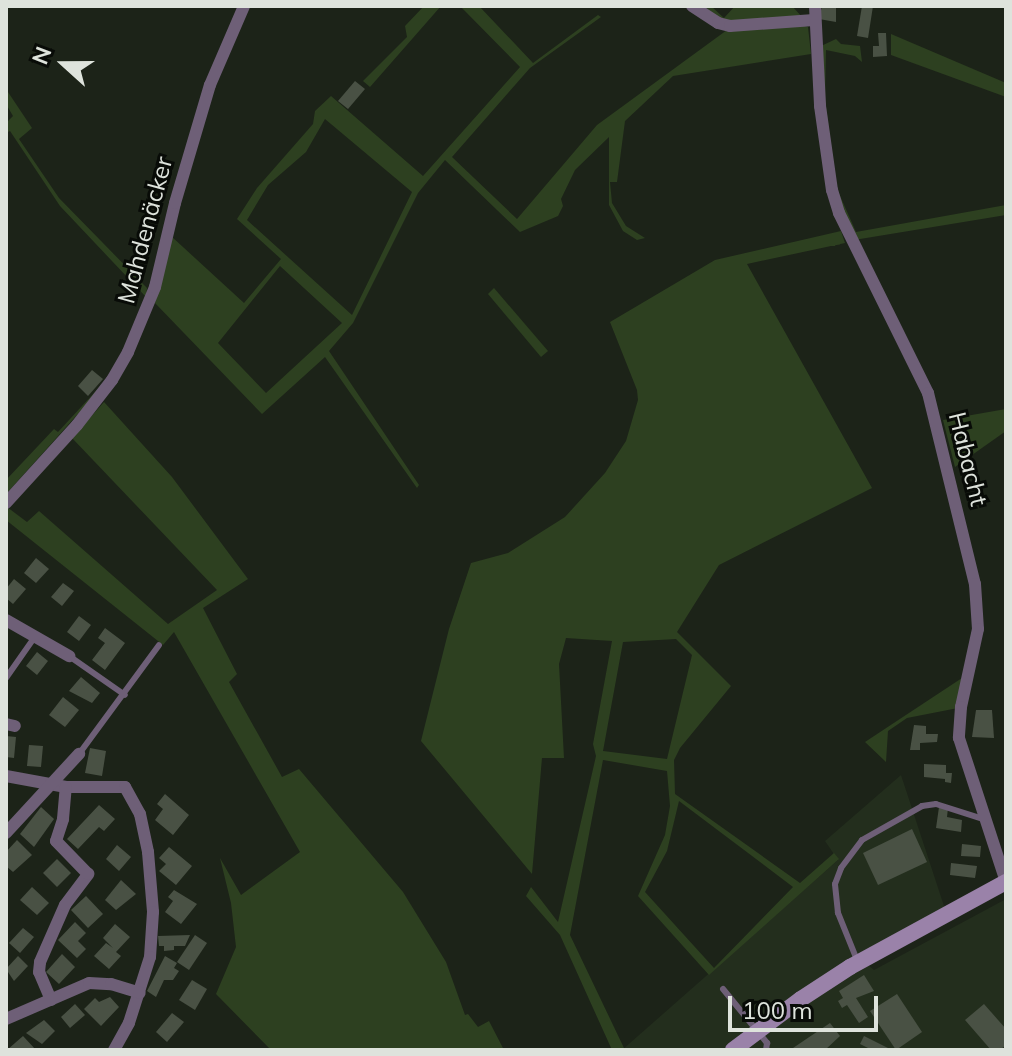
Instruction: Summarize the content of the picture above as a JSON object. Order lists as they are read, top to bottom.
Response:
{
  "streets": {
    "street": ["Mahdenäcker", "Habacht"]
  },
  "scale_bar": "100 m",
  "north": "left"
}
